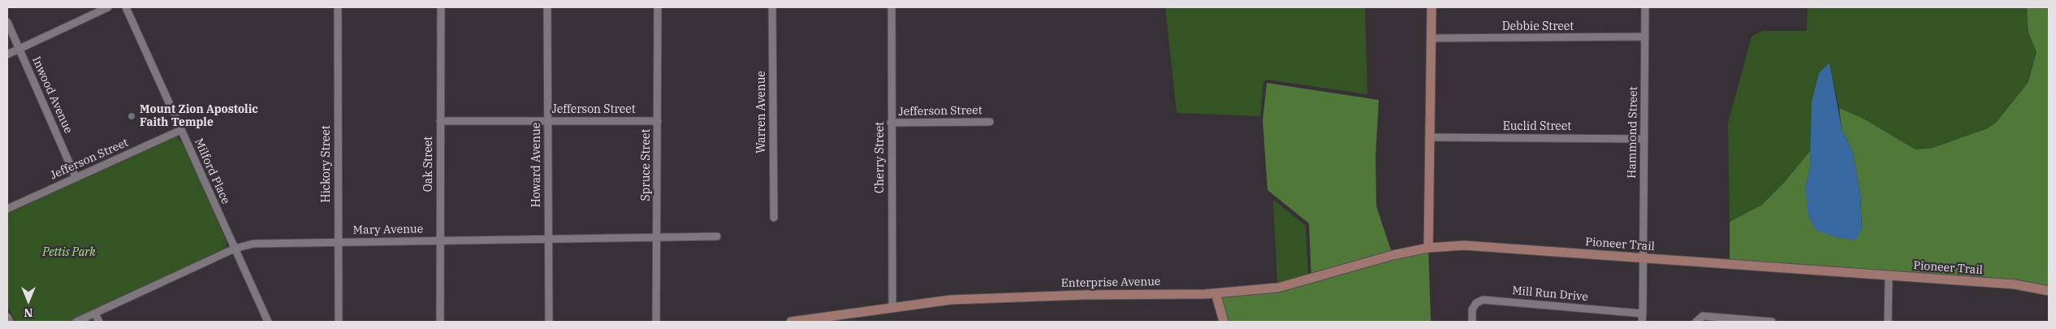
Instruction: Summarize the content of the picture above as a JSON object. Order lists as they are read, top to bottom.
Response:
{
  "streets": {
    "street": [
      "Debbie Street",
      "Inwood Avenue",
      "Jefferson Street",
      "Warren Avenue",
      "Euclid Street",
      "Hammond Street",
      "Cherry Street",
      "Hickory Street",
      "Oak Street",
      "Howard Avenue",
      "Spruce Street",
      "Milford Place",
      "Mary Avenue",
      "Pioneer Trail",
      "Enterprise Avenue",
      "Mill Run Drive"
    ]
  },
  "crossings": [
    ["Debbie Street", "Hammond Street"],
    ["Inwood Avenue", "Jefferson Street"],
    ["Jefferson Street", "Cherry Street"],
    ["Jefferson Street", "Oak Street"],
    ["Jefferson Street", "Howard Avenue"],
    ["Jefferson Street", "Spruce Street"],
    ["Jefferson Street", "Milford Place"],
    ["Euclid Street", "Hammond Street"],
    ["Hammond Street", "Pioneer Trail"],
    ["Cherry Street", "Enterprise Avenue"],
    ["Hickory Street", "Mary Avenue"],
    ["Oak Street", "Mary Avenue"],
    ["Howard Avenue", "Mary Avenue"],
    ["Spruce Street", "Mary Avenue"],
    ["Milford Place", "Mary Avenue"],
    ["Pioneer Trail", "Enterprise Avenue"]
  ],
  "parks": ["Pettis Park"],
  "places": ["Mount Zion Apostolic Faith Temple"],
  "north": "bottom"
}
